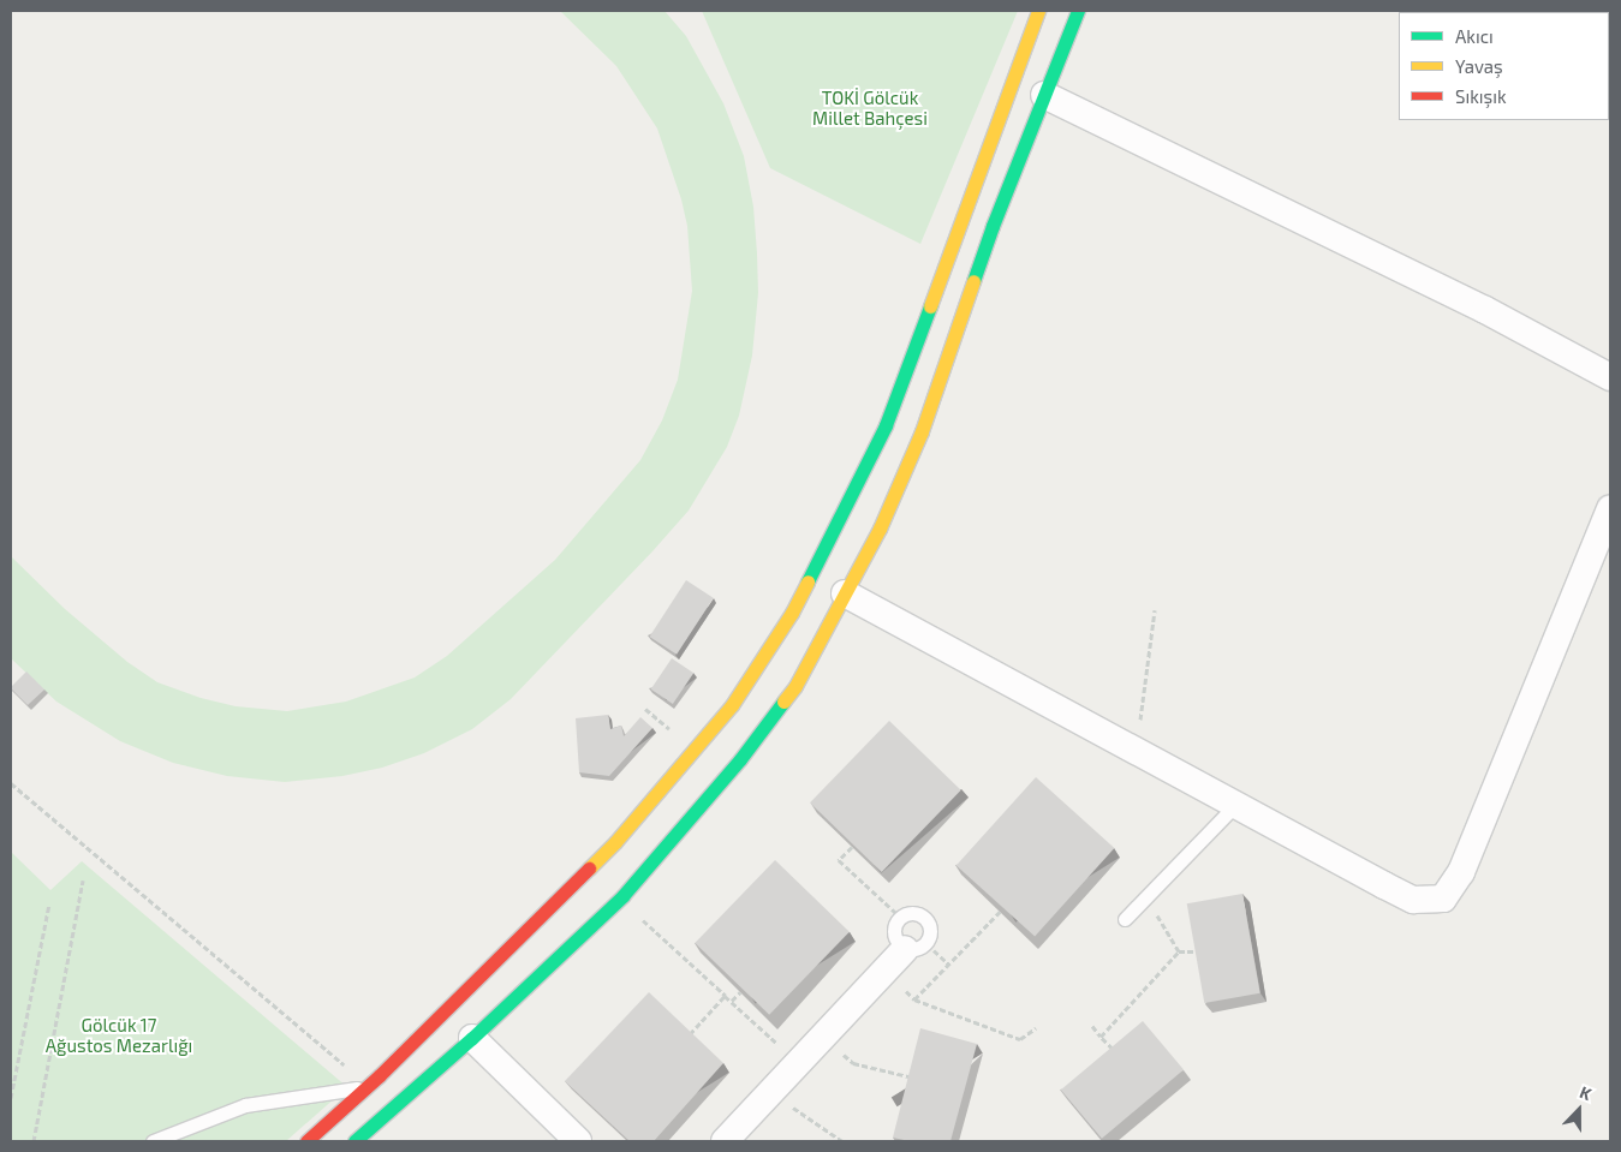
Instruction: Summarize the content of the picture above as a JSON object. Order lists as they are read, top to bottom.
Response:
{
  "parks": ["TOKİ Gölcük Millet Bahçesi", "Gölcük 17 Ağustos Mezarlığı"],
  "legend": ["Akıcı", "Yavaş", "Sıkışık"],
  "north": "top"
}
